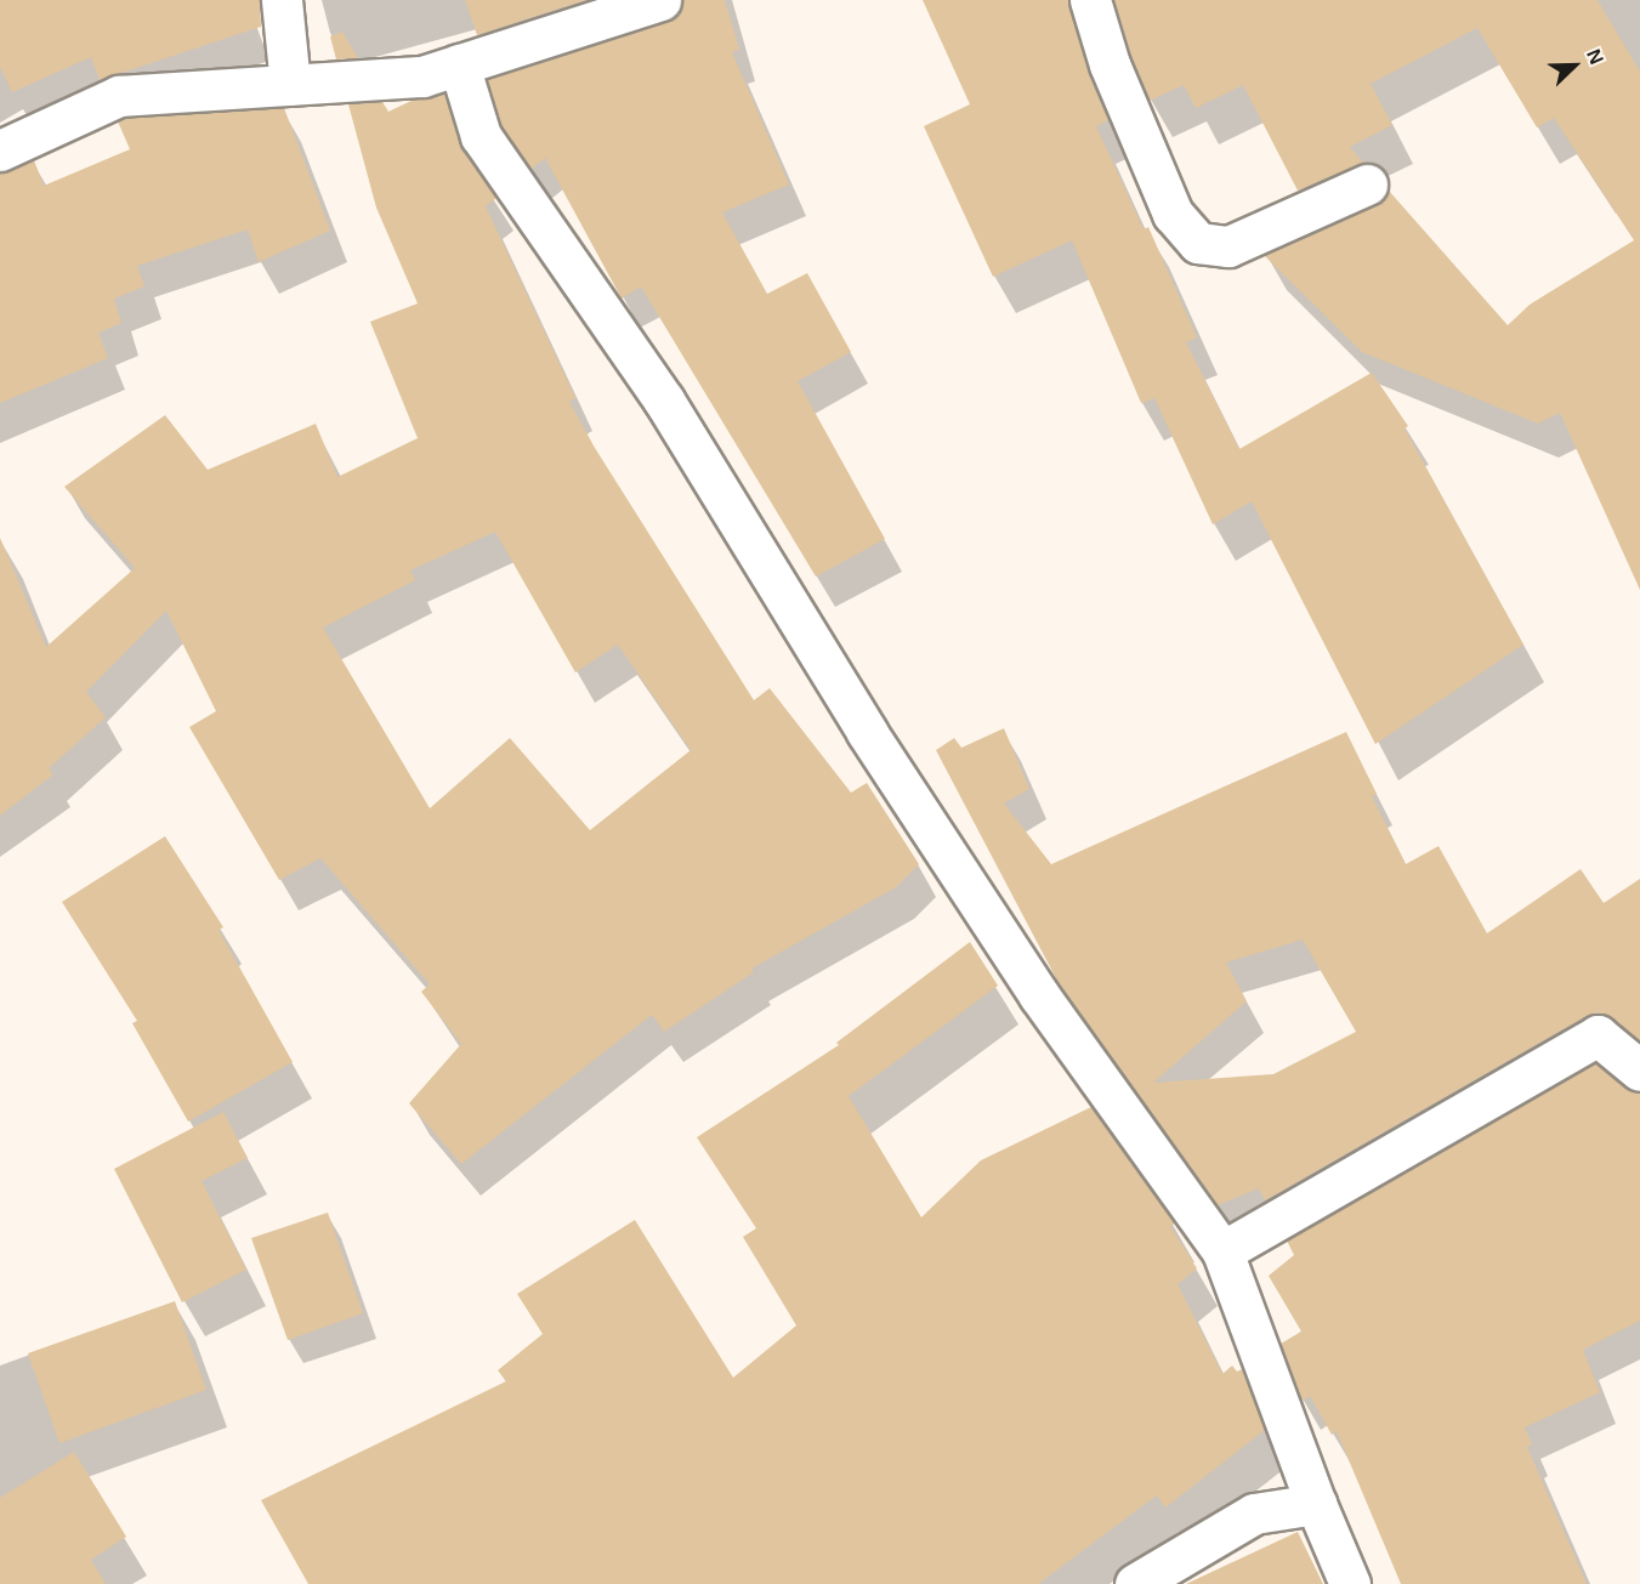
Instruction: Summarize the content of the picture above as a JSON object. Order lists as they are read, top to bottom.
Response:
{
  "north": "top right"
}
